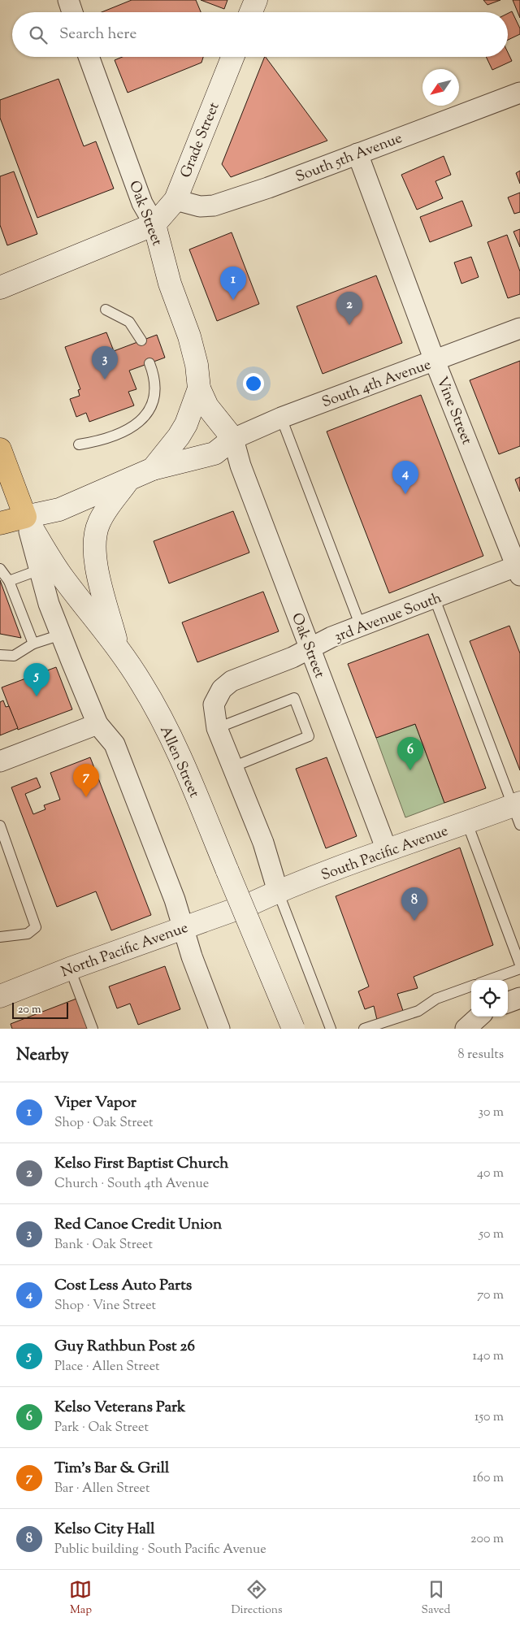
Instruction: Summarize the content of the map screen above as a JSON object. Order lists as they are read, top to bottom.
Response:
{
  "streets": {
    "main road": [
      "Grade Street",
      "Oak Street",
      "Allen Street",
      "South Pacific Avenue",
      "North Pacific Avenue"
    ],
    "street": [
      "South 5th Avenue",
      "South 4th Avenue",
      "Vine Street",
      "3rd Avenue South"
    ]
  },
  "crossings": [
    ["Grade Street", "South 5th Avenue"],
    ["Grade Street", "Oak Street"],
    ["South 5th Avenue", "Vine Street"],
    ["Oak Street", "South 4th Avenue"],
    ["Oak Street", "3rd Avenue South"],
    ["Oak Street", "South Pacific Avenue"],
    ["South 4th Avenue", "Vine Street"],
    ["Vine Street", "3rd Avenue South"],
    ["Allen Street", "North Pacific Avenue"],
    ["South Pacific Avenue", "North Pacific Avenue"]
  ],
  "scale_bar": "20 m",
  "north": "bottom left",
  "page": {
    "search": "Search here",
    "pins": [
      "1",
      "2",
      "3",
      "4",
      "5",
      "6",
      "7",
      "8"
    ],
    "scale": "20 m",
    "heading": ["Nearby", "8 results"],
    "list": [
      {
        "mark": "1",
        "name": "Viper Vapor",
        "note": "Shop · Oak Street",
        "value": "30 m"
      },
      {
        "mark": "2",
        "name": "Kelso First Baptist Church",
        "note": "Church · South 4th Avenue",
        "value": "40 m"
      },
      {
        "mark": "3",
        "name": "Red Canoe Credit Union",
        "note": "Bank · Oak Street",
        "value": "50 m"
      },
      {
        "mark": "4",
        "name": "Cost Less Auto Parts",
        "note": "Shop · Vine Street",
        "value": "70 m"
      },
      {
        "mark": "5",
        "name": "Guy Rathbun Post 26",
        "note": "Place · Allen Street",
        "value": "140 m"
      },
      {
        "mark": "6",
        "name": "Kelso Veterans Park",
        "note": "Park · Oak Street",
        "value": "150 m"
      },
      {
        "mark": "7",
        "name": "Tim's Bar & Grill",
        "note": "Bar · Allen Street",
        "value": "160 m"
      },
      {
        "mark": "8",
        "name": "Kelso City Hall",
        "note": "Public building · South Pacific Avenue",
        "value": "200 m"
      }
    ],
    "nav": ["Map", "Directions", "Saved"]
  }
}
